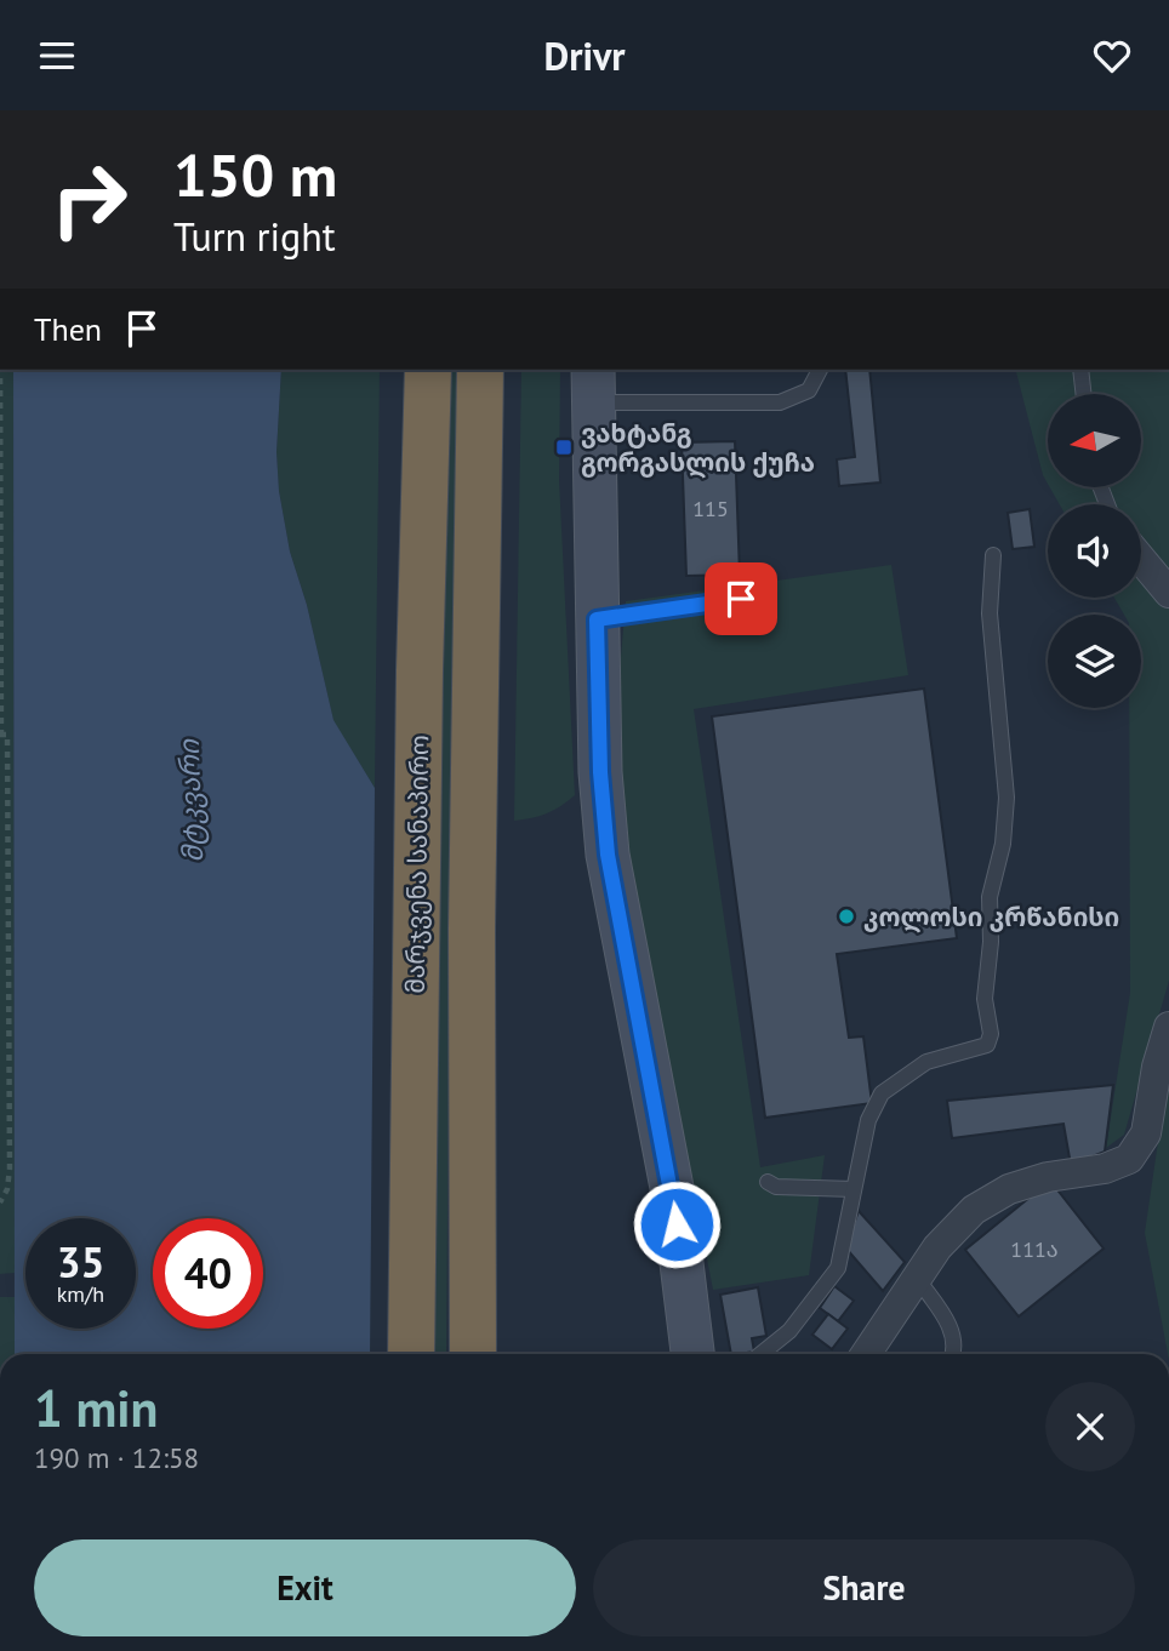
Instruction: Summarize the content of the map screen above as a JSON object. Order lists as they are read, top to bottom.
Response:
{
  "streets": {
    "highway": ["მარჯვენა სანაპირო"]
  },
  "water": ["მტკვარი"],
  "places": {
    "transit": ["ვახტანგ გორგასლის ქუჩა"],
    "other": ["კოლოსი კრწანისი"]
  },
  "house_numbers": ["115", "111ა"],
  "north": "left",
  "page": {
    "header": "Drivr",
    "turn": ["150 m", "Turn right"],
    "then": "Then",
    "speed": "35 km/h",
    "limit": "40",
    "heading": ["1 min", "190 m · 12:58"],
    "buttons": ["Exit", "Share"]
  }
}
